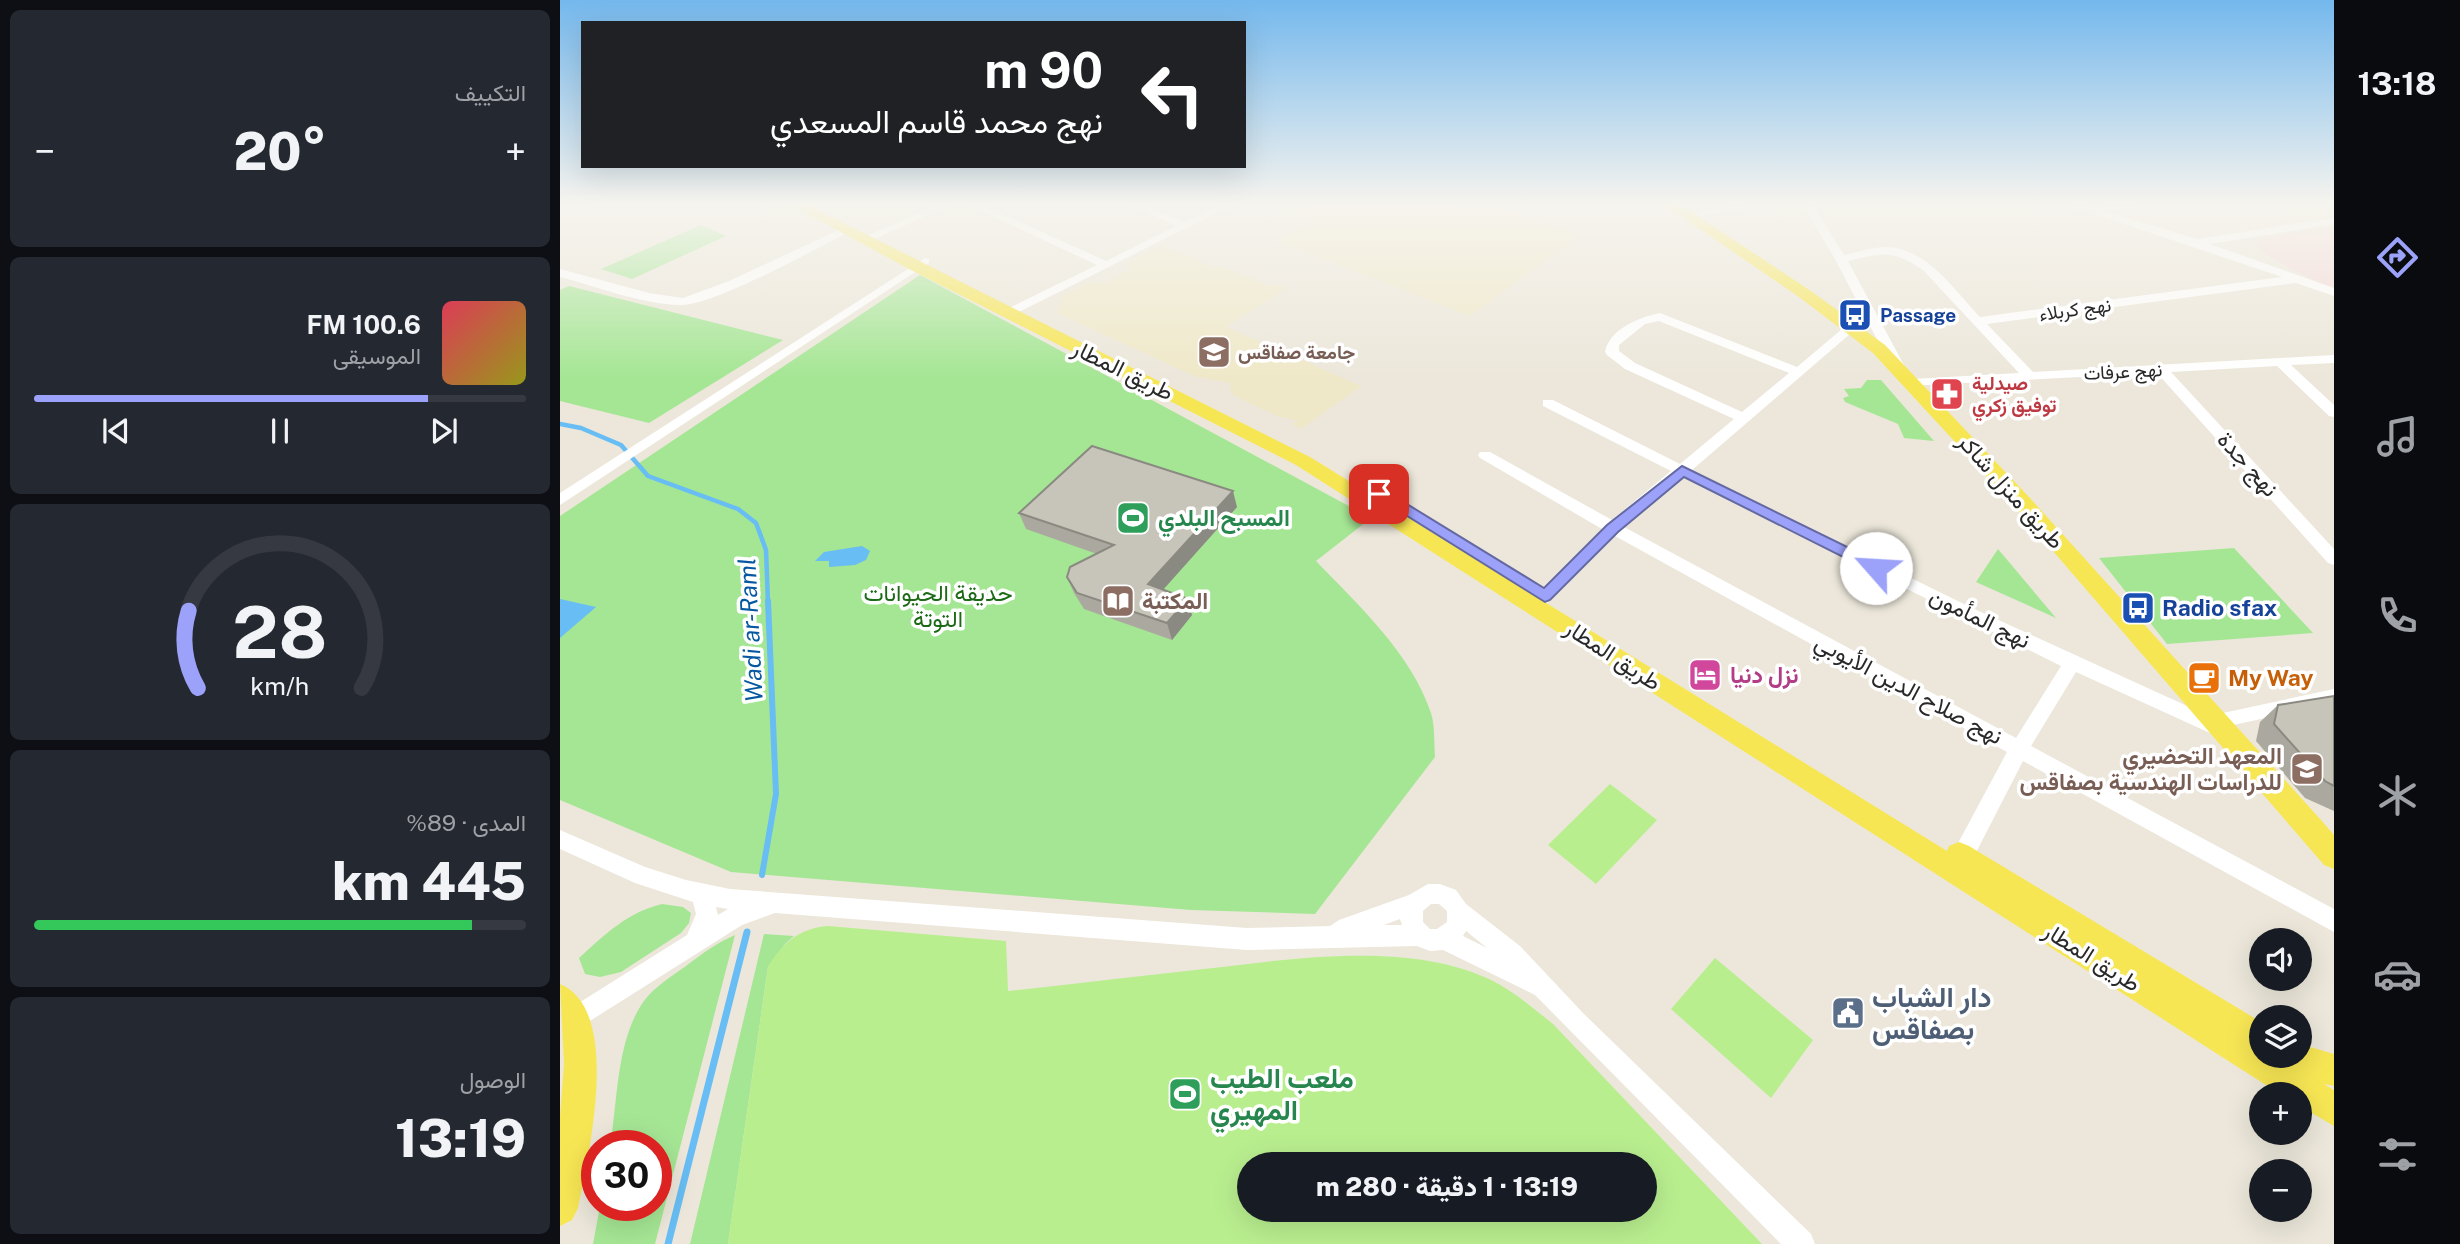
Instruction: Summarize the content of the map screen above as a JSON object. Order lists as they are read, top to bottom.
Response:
{
  "streets": {
    "main road": ["طريق المطار", "طريق منزل شاكر"],
    "street": [
      "نهج كربلاء",
      "نهج عرفات",
      "نهج جدة",
      "نهج المأمون",
      "نهج صلاح الدين الأيوبي"
    ]
  },
  "crossings": [
    ["نهج عرفات", "نهج جدة"],
    ["نهج عرفات", "طريق منزل شاكر"],
    ["طريق منزل شاكر", "نهج المأمون"]
  ],
  "water": ["Wadi ar-Raml"],
  "parks": ["حديقة الحيوانات التوتة"],
  "places": {
    "bus stop": ["Passage", "Radio sfax"],
    "school or university": ["جامعة صفاقس", "المعهد التحضيري للدراسات الهندسية بصفاقس"],
    "pharmacy": ["صيدلية توفيق زكري"],
    "sports": ["المسبح البلدي", "ملعب الطيب المهيري"],
    "library": ["المكتبة"],
    "hotel": ["نزل دنيا"],
    "cafe": ["My Way"],
    "public building": ["دار الشباب بصفاقس"]
  },
  "page": {
    "tabs": "13:18",
    "tile": [
      "التكييف",
      ["المدى · 89%", "445 km"],
      ["الوصول", "13:19"]
    ],
    "turn": ["90 m", "نهج محمد قاسم المسعدي"],
    "heat": ["−", "20°", "+"],
    "song": ["100.6 FM", "الموسيقى"],
    "map_buttons": ["+", "−"],
    "limit": "30",
    "trip": "13:19 · 1 دقيقة · 280 m",
    "gauge": ["28", "km/h"]
  }
}
